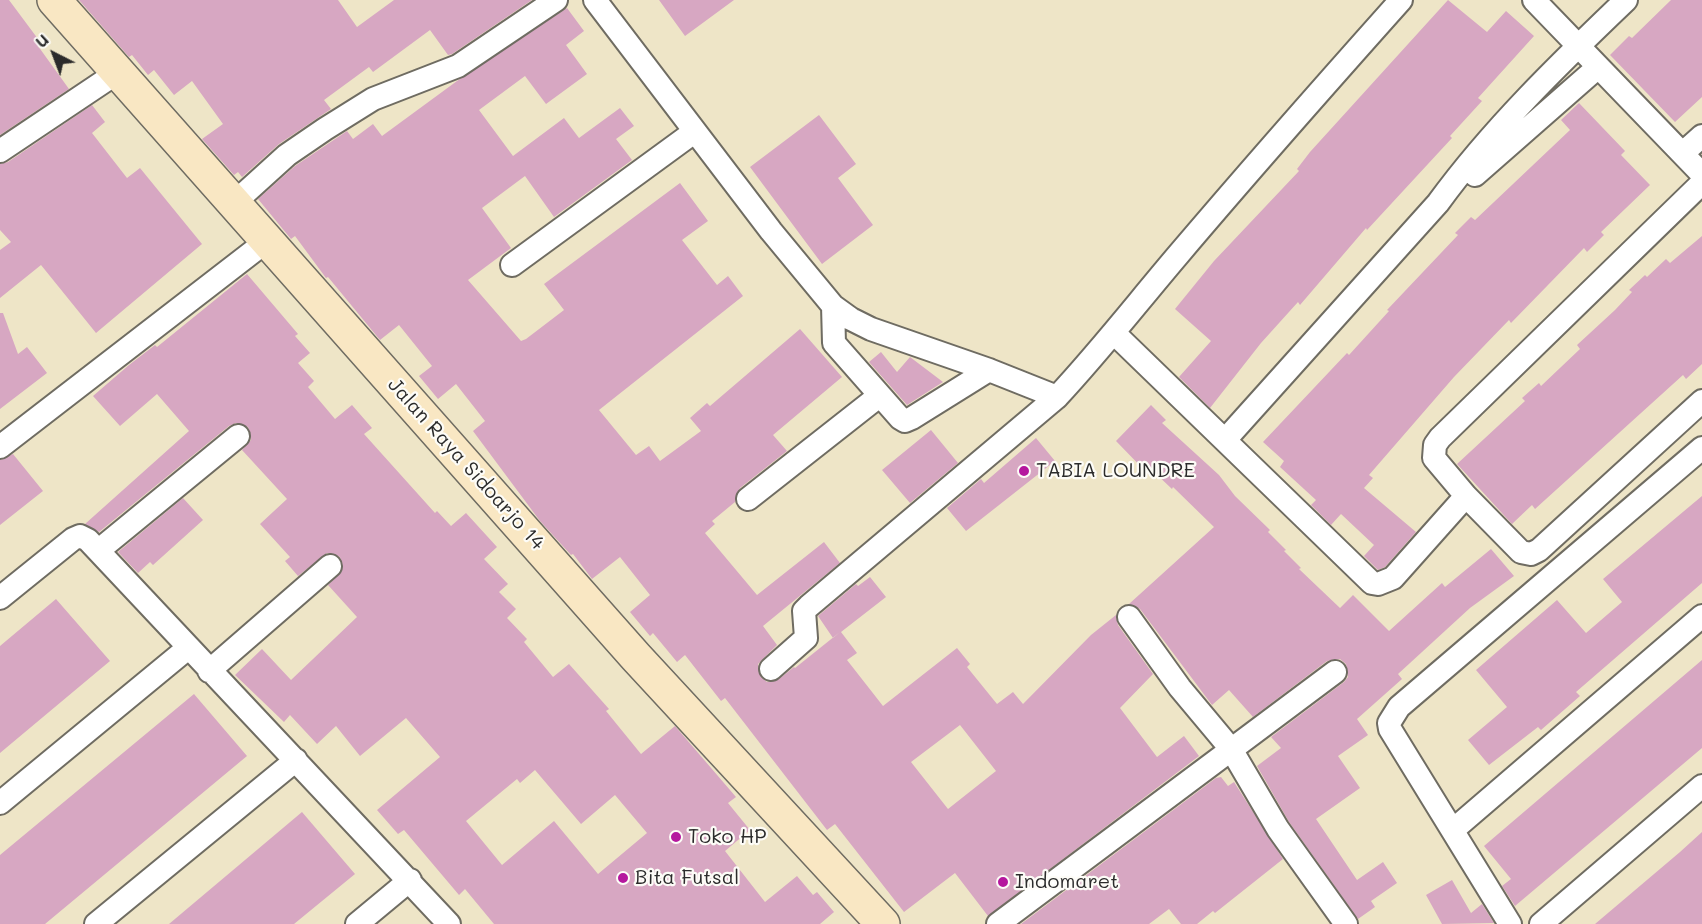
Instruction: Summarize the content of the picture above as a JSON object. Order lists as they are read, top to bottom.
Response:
{
  "streets": {
    "main road": ["Jalan Raya Sidoarjo 14"]
  },
  "places": [
    "TABIA LOUNDRE",
    "Toko HP",
    "Bita Futsal",
    "Indomaret"
  ],
  "north": "top left"
}
